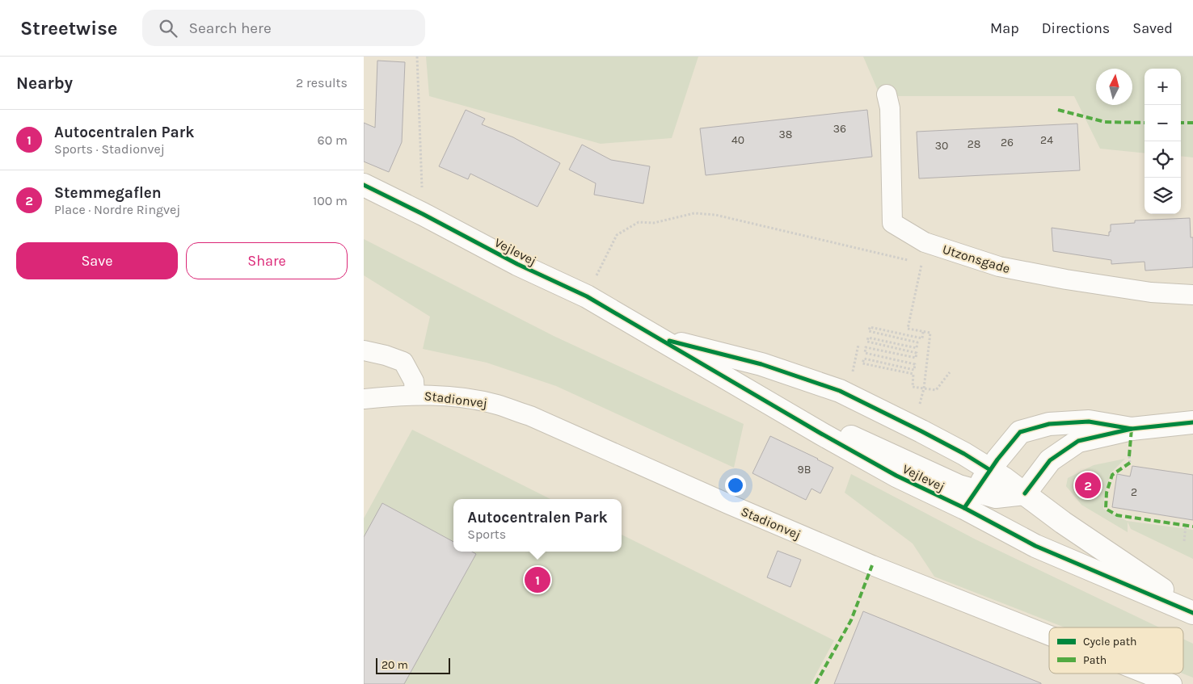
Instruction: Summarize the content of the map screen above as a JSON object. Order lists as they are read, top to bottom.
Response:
{
  "streets": {
    "main road": ["Vejlevej"],
    "street": ["Utzonsgade", "Stadionvej"]
  },
  "house_numbers": [
    "36",
    "38",
    "40",
    "24",
    "26",
    "28",
    "30",
    "9B",
    "2"
  ],
  "legend": ["Cycle path", "Path"],
  "scale_bar": "20 m",
  "north": "top",
  "page": {
    "header": "Streetwise",
    "search": "Search here",
    "nav": ["Map", "Directions", "Saved"],
    "heading": ["Nearby", "2 results"],
    "map_buttons": ["+", "−"],
    "list": [
      {
        "mark": "1",
        "name": "Autocentralen Park",
        "note": "Sports · Stadionvej",
        "value": "60 m"
      },
      {
        "mark": "2",
        "name": "Stemmegaflen",
        "note": "Place · Nordre Ringvej",
        "value": "100 m"
      }
    ],
    "buttons": ["Save", "Share"],
    "pins": ["2", "1"],
    "popup": ["Autocentralen Park", "Sports"],
    "scale": "20 m"
  }
}
